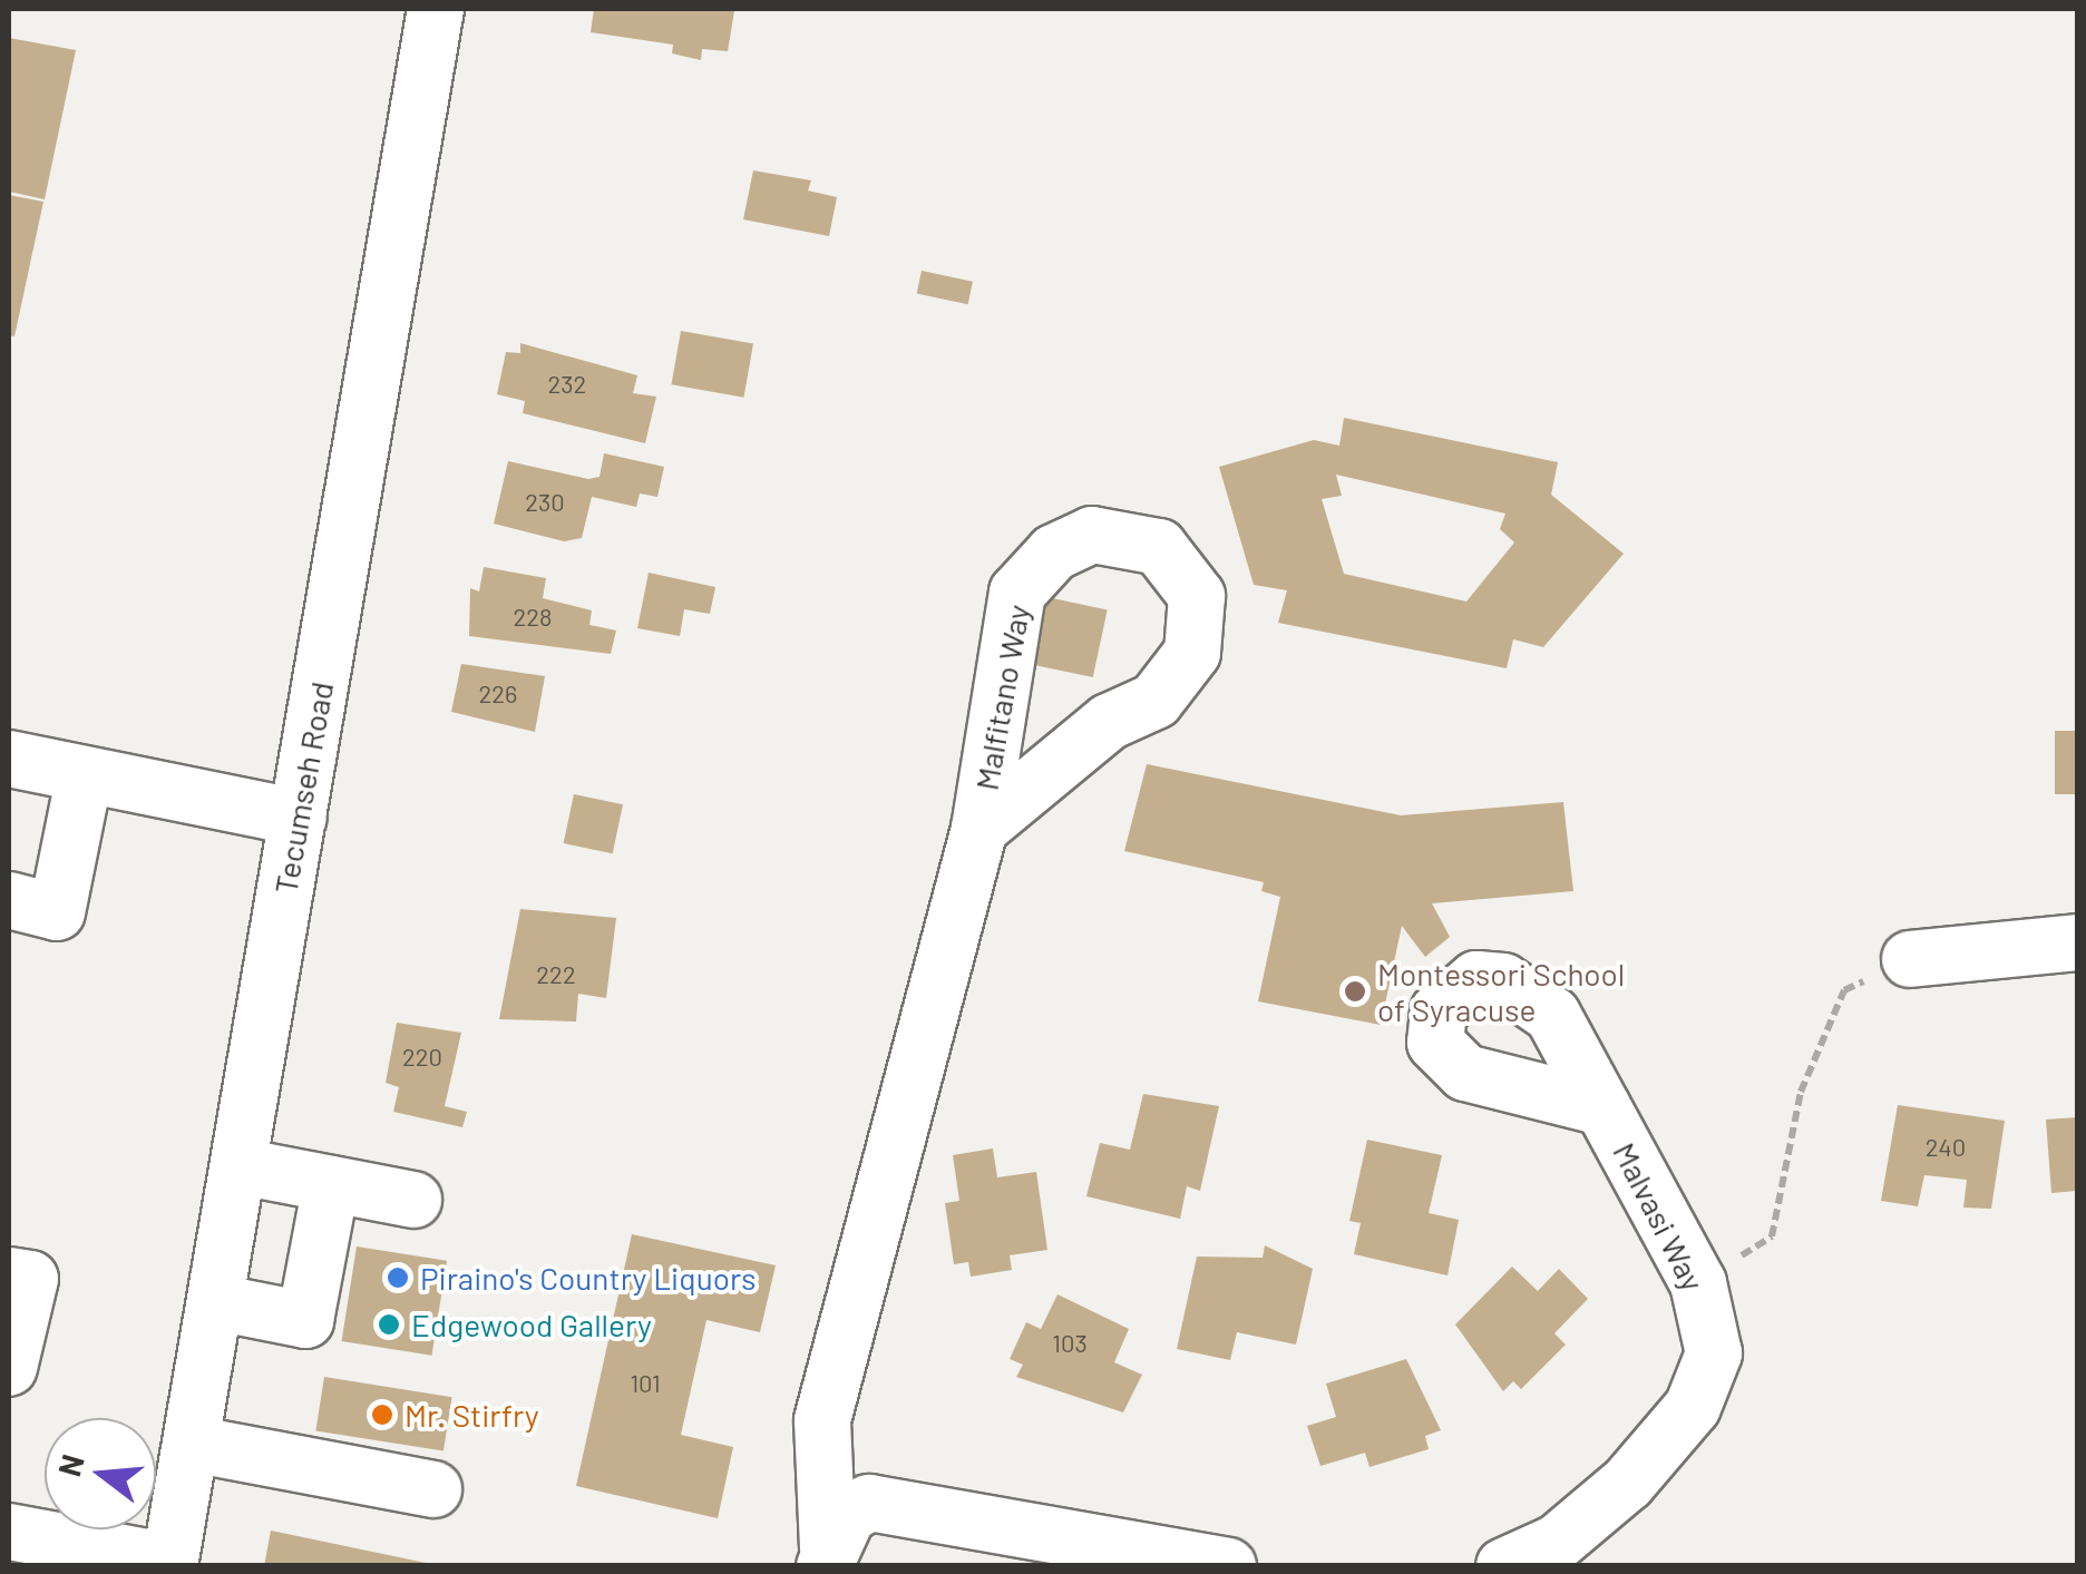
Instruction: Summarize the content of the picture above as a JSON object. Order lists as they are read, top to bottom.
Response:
{
  "streets": {
    "street": ["Malfitano Way", "Tecumseh Road", "Malvasi Way"]
  },
  "places": [
    "Montessori School of Syracuse",
    "Piraino's Country Liquors",
    "Edgewood Gallery",
    "Mr. Stirfry"
  ],
  "house_numbers": [
    "232",
    "230",
    "228",
    "226",
    "222",
    "220",
    "240",
    "103",
    "101"
  ],
  "north": "left"
}
